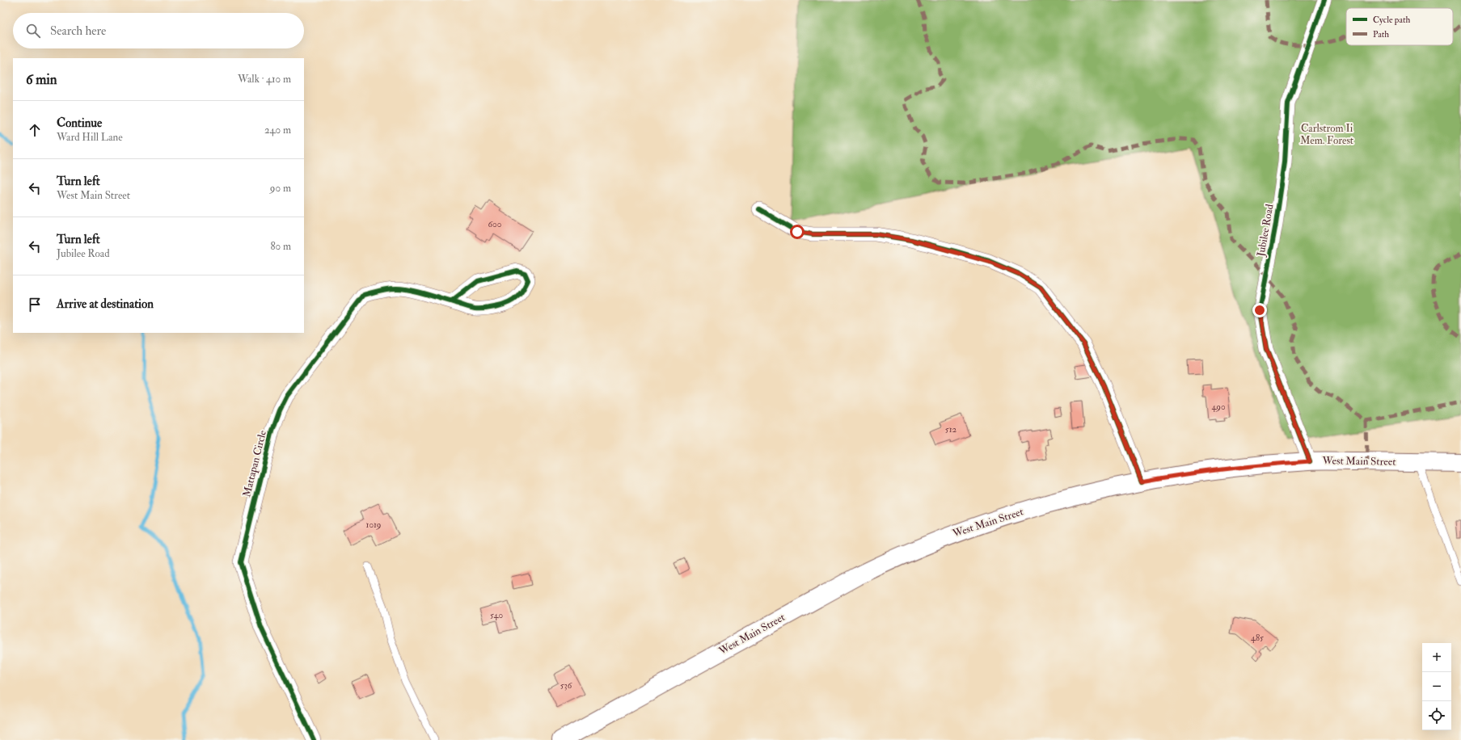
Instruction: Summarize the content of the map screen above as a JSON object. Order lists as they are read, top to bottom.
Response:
{
  "streets": {
    "main road": ["West Main Street"],
    "street": ["Jubilee Road", "Mattapan Circle"]
  },
  "crossings": [
    ["Jubilee Road", "West Main Street"]
  ],
  "parks": ["Carlstrom Ii Mem. Forest"],
  "house_numbers": [
    "600",
    "490",
    "512",
    "1019",
    "540",
    "485",
    "536"
  ],
  "legend": ["Cycle path", "Path"],
  "page": {
    "search": "Search here",
    "heading": ["6 min", "Walk · 410 m"],
    "list": [
      ["Continue", "Ward Hill Lane", "240 m"],
      ["Turn left", "West Main Street", "90 m"],
      ["Turn left", "Jubilee Road", "80 m"],
      "Arrive at destination"
    ],
    "map_buttons": ["+", "−"]
  }
}
